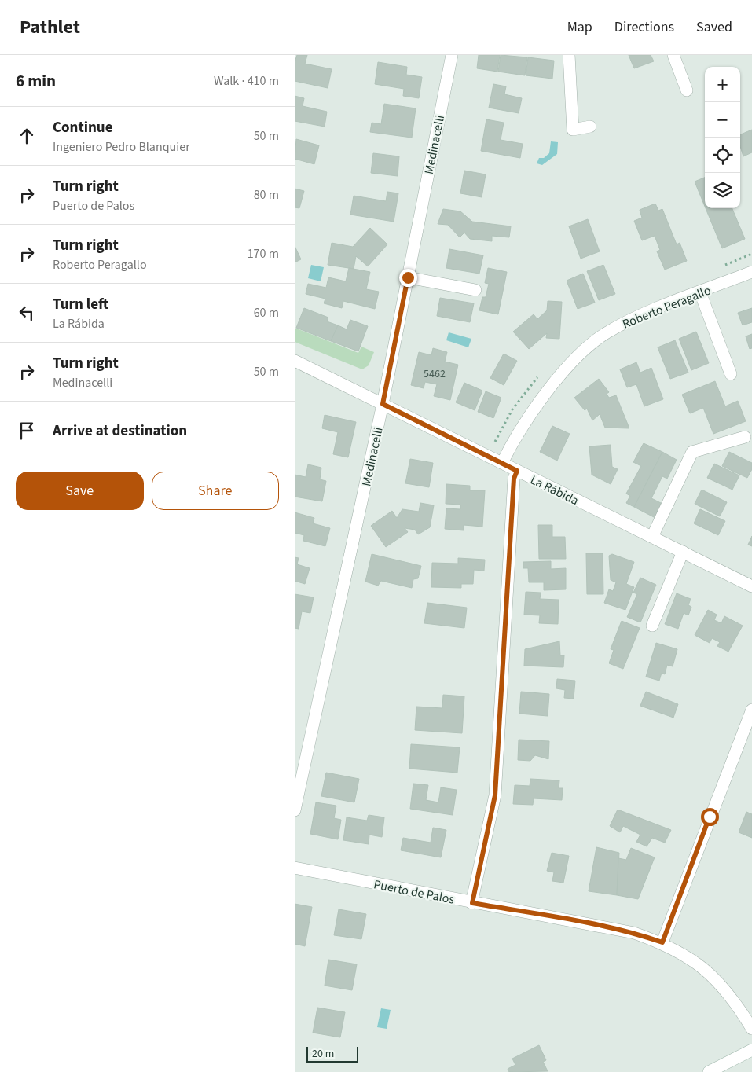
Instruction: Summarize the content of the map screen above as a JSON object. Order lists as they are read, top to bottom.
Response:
{
  "streets": {
    "street": [
      "Medinacelli",
      "Roberto Peragallo",
      "La Rábida",
      "Puerto de Palos"
    ]
  },
  "crossings": [
    ["Medinacelli", "La Rábida"],
    ["Roberto Peragallo", "La Rábida"]
  ],
  "house_numbers": ["5462"],
  "scale_bar": "20 m",
  "page": {
    "header": "Pathlet",
    "nav": ["Map", "Directions", "Saved"],
    "heading": ["6 min", "Walk · 410 m"],
    "map_buttons": ["+", "−"],
    "list": [
      ["Continue", "Ingeniero Pedro Blanquier", "50 m"],
      ["Turn right", "Puerto de Palos", "80 m"],
      ["Turn right", "Roberto Peragallo", "170 m"],
      ["Turn left", "La Rábida", "60 m"],
      ["Turn right", "Medinacelli", "50 m"],
      "Arrive at destination"
    ],
    "buttons": ["Save", "Share"],
    "scale": "20 m"
  }
}
